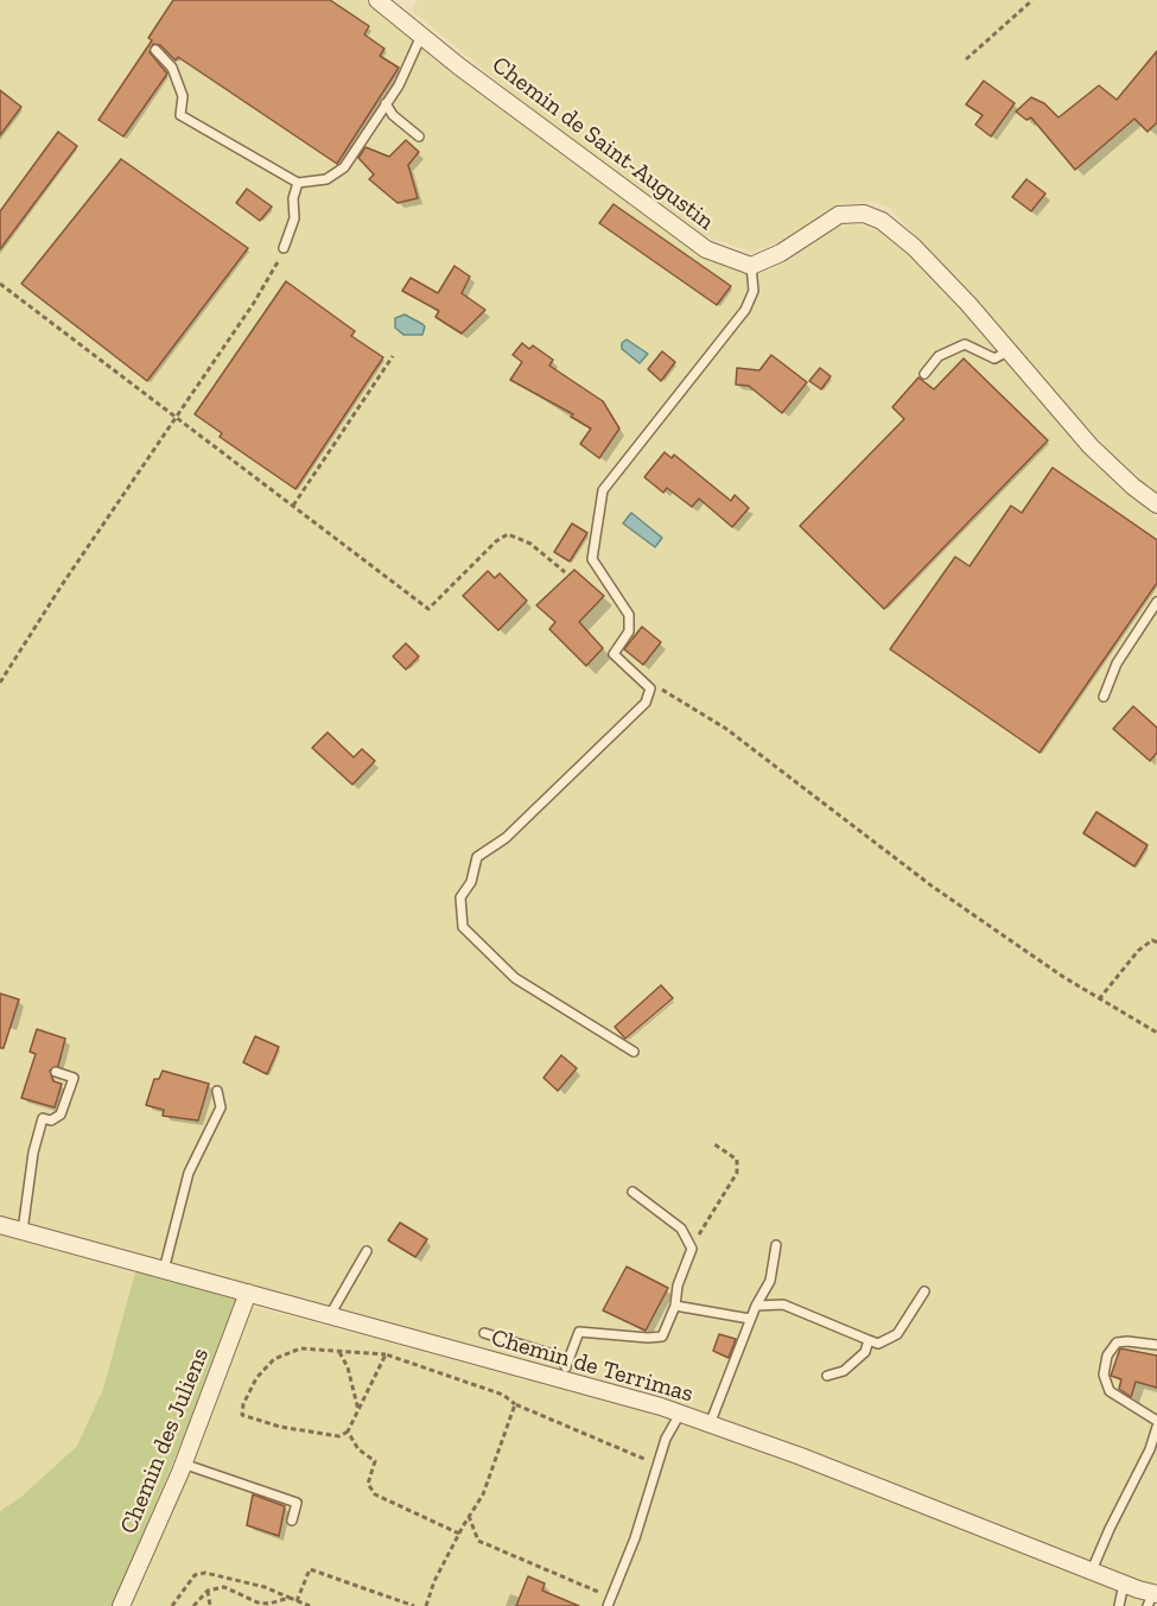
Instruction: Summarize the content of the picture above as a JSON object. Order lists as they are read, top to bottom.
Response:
{
  "streets": {
    "street": ["Chemin de Saint-Augustin", "Chemin de Terrimas", "Chemin des Juliens"]
  },
  "crossings": [
    ["Chemin de Terrimas", "Chemin des Juliens"]
  ]
}
